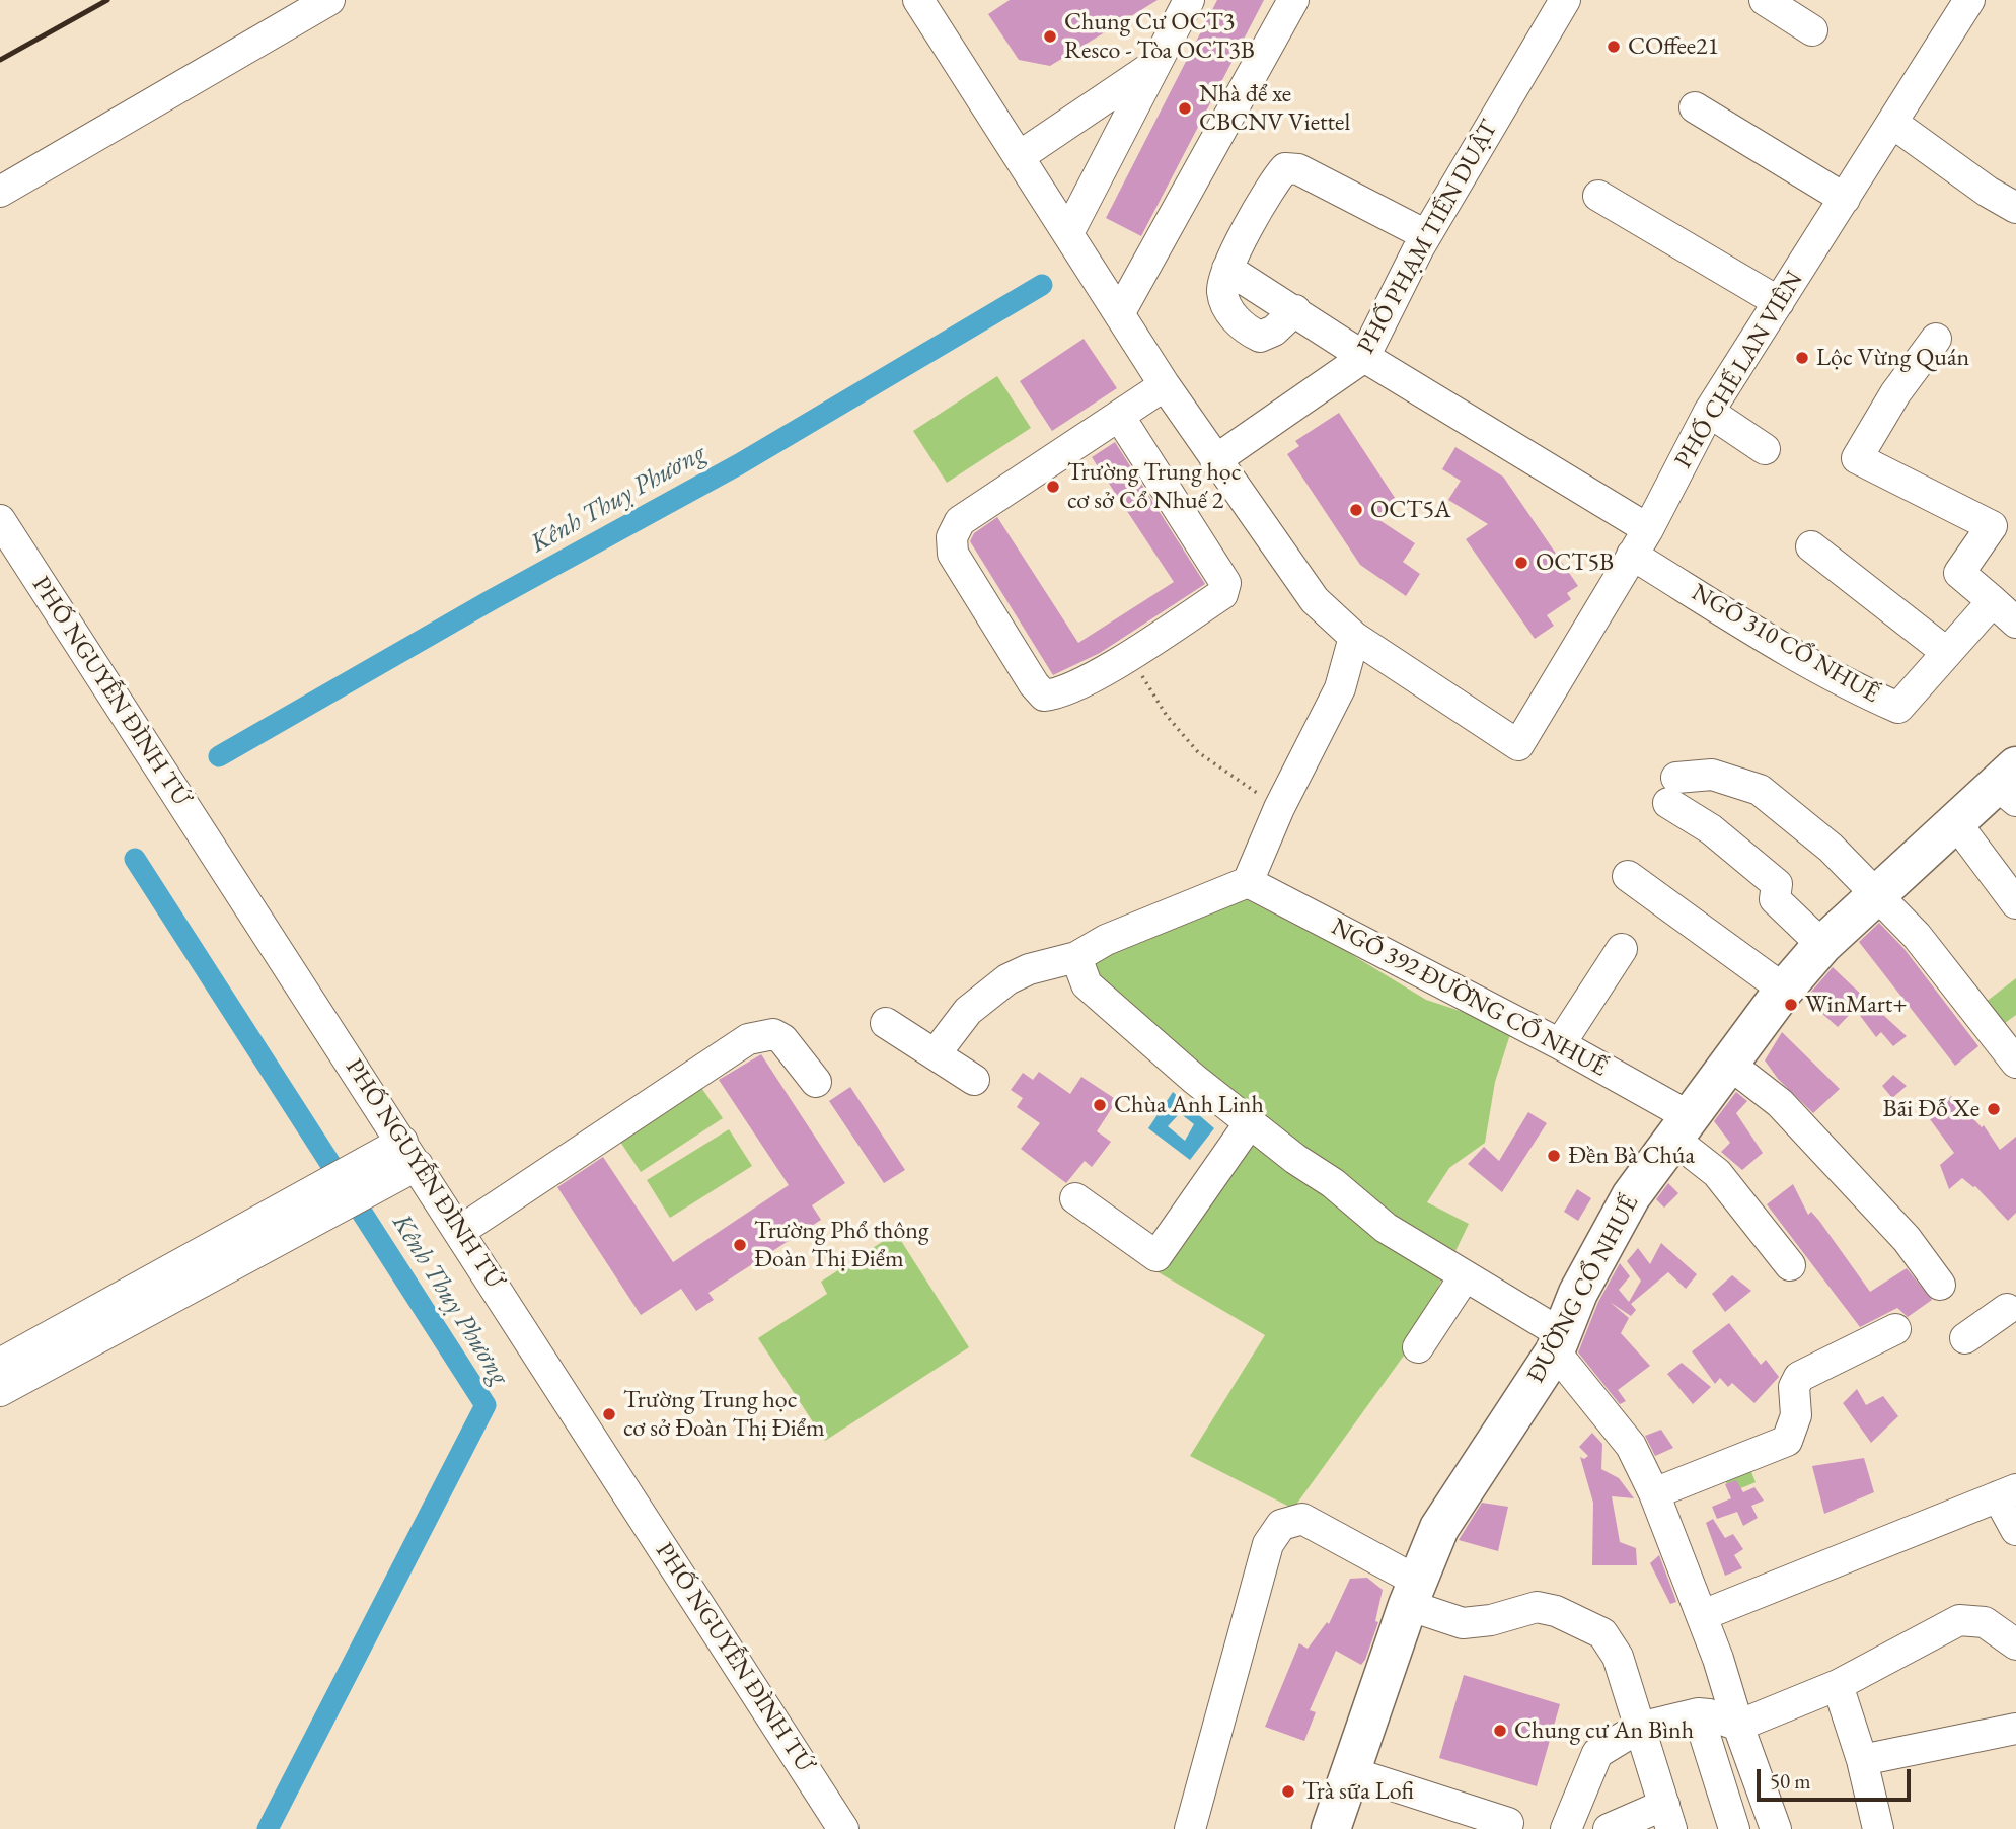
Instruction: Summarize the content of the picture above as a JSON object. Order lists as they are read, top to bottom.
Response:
{
  "streets": {
    "main road": ["ĐƯỜNG CỔ NHUẾ"],
    "street": [
      "PHỐ PHẠM TIẾN DUẬT",
      "PHỐ CHẾ LAN VIÊN",
      "NGÕ 310 CỔ NHUẾ",
      "PHỐ NGUYỄN ĐÌNH TỨ",
      "NGÕ 392 ĐƯỜNG CỔ NHUẾ"
    ]
  },
  "crossings": [
    ["PHỐ CHẾ LAN VIÊN", "NGÕ 310 CỔ NHUẾ"],
    ["NGÕ 392 ĐƯỜNG CỔ NHUẾ", "ĐƯỜNG CỔ NHUẾ"]
  ],
  "water": ["Kênh Thuỵ Phương"],
  "places": [
    "Chung Cư OCT3 Resco - Tòa OCT3B",
    "COffee21",
    "Nhà để xe CBCNV Viettel",
    "Lộc Vừng Quán",
    "Trường Trung học cơ sở Cổ Nhuế 2",
    "OCT5A",
    "OCT5B",
    "WinMart+",
    "Chùa Anh Linh",
    "Bãi Đỗ Xe",
    "Đền Bà Chúa",
    "Trường Phổ thông Đoàn Thị Điểm",
    "Trường Trung học cơ sở Đoàn Thị Điểm",
    "Chung cư An Bình",
    "Trà sữa Lofi"
  ],
  "scale_bar": "50 m"
}
